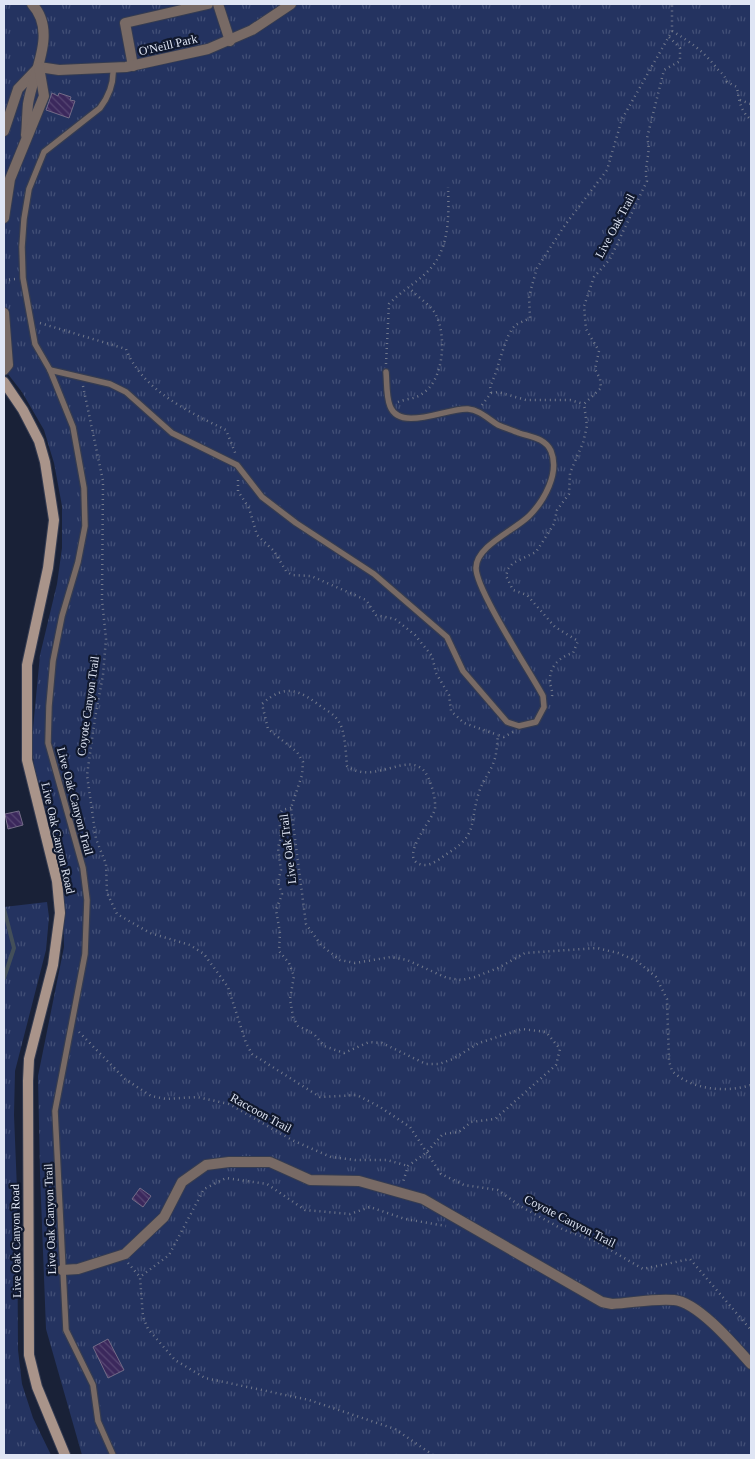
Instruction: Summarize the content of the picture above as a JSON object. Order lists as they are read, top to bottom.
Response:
{
  "streets": {
    "main road": ["Live Oak Canyon Road"],
    "street": ["O'Neill Park"],
    "lane": ["Live Oak Canyon Trail"],
    "path": ["Live Oak Trail", "Coyote Canyon Trail", "Raccoon Trail"]
  },
  "crossings": [
    ["O'Neill Park", "Live Oak Canyon Trail"],
    ["Live Oak Canyon Trail", "Raccoon Trail"]
  ]
}
